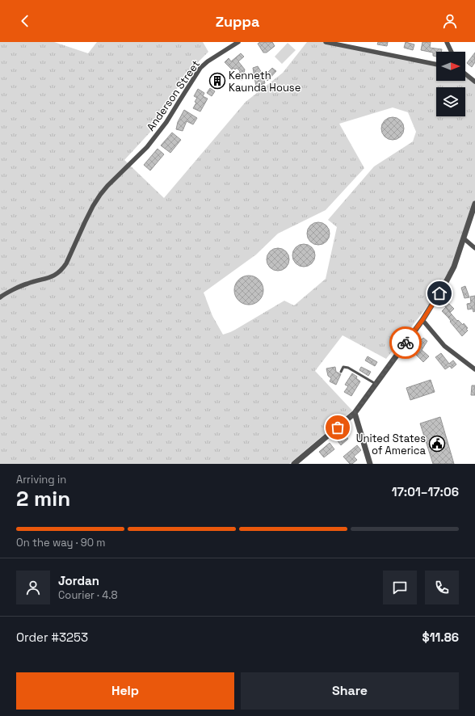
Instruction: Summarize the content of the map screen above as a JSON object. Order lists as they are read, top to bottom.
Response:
{
  "streets": {
    "street": ["Anderson Street"]
  },
  "places": {
    "building": ["Kenneth Kaunda House"],
    "public building": ["United States of America"]
  },
  "north": "right",
  "page": {
    "header": "Zuppa",
    "heading": ["2 min", "Arriving in", "17:01–17:06"],
    "panel": [
      "Jordan",
      "Courier · 4.8",
      "Order #3253",
      "$11.86"
    ],
    "bar": "On the way · 90 m",
    "buttons": ["Help", "Share"]
  }
}
